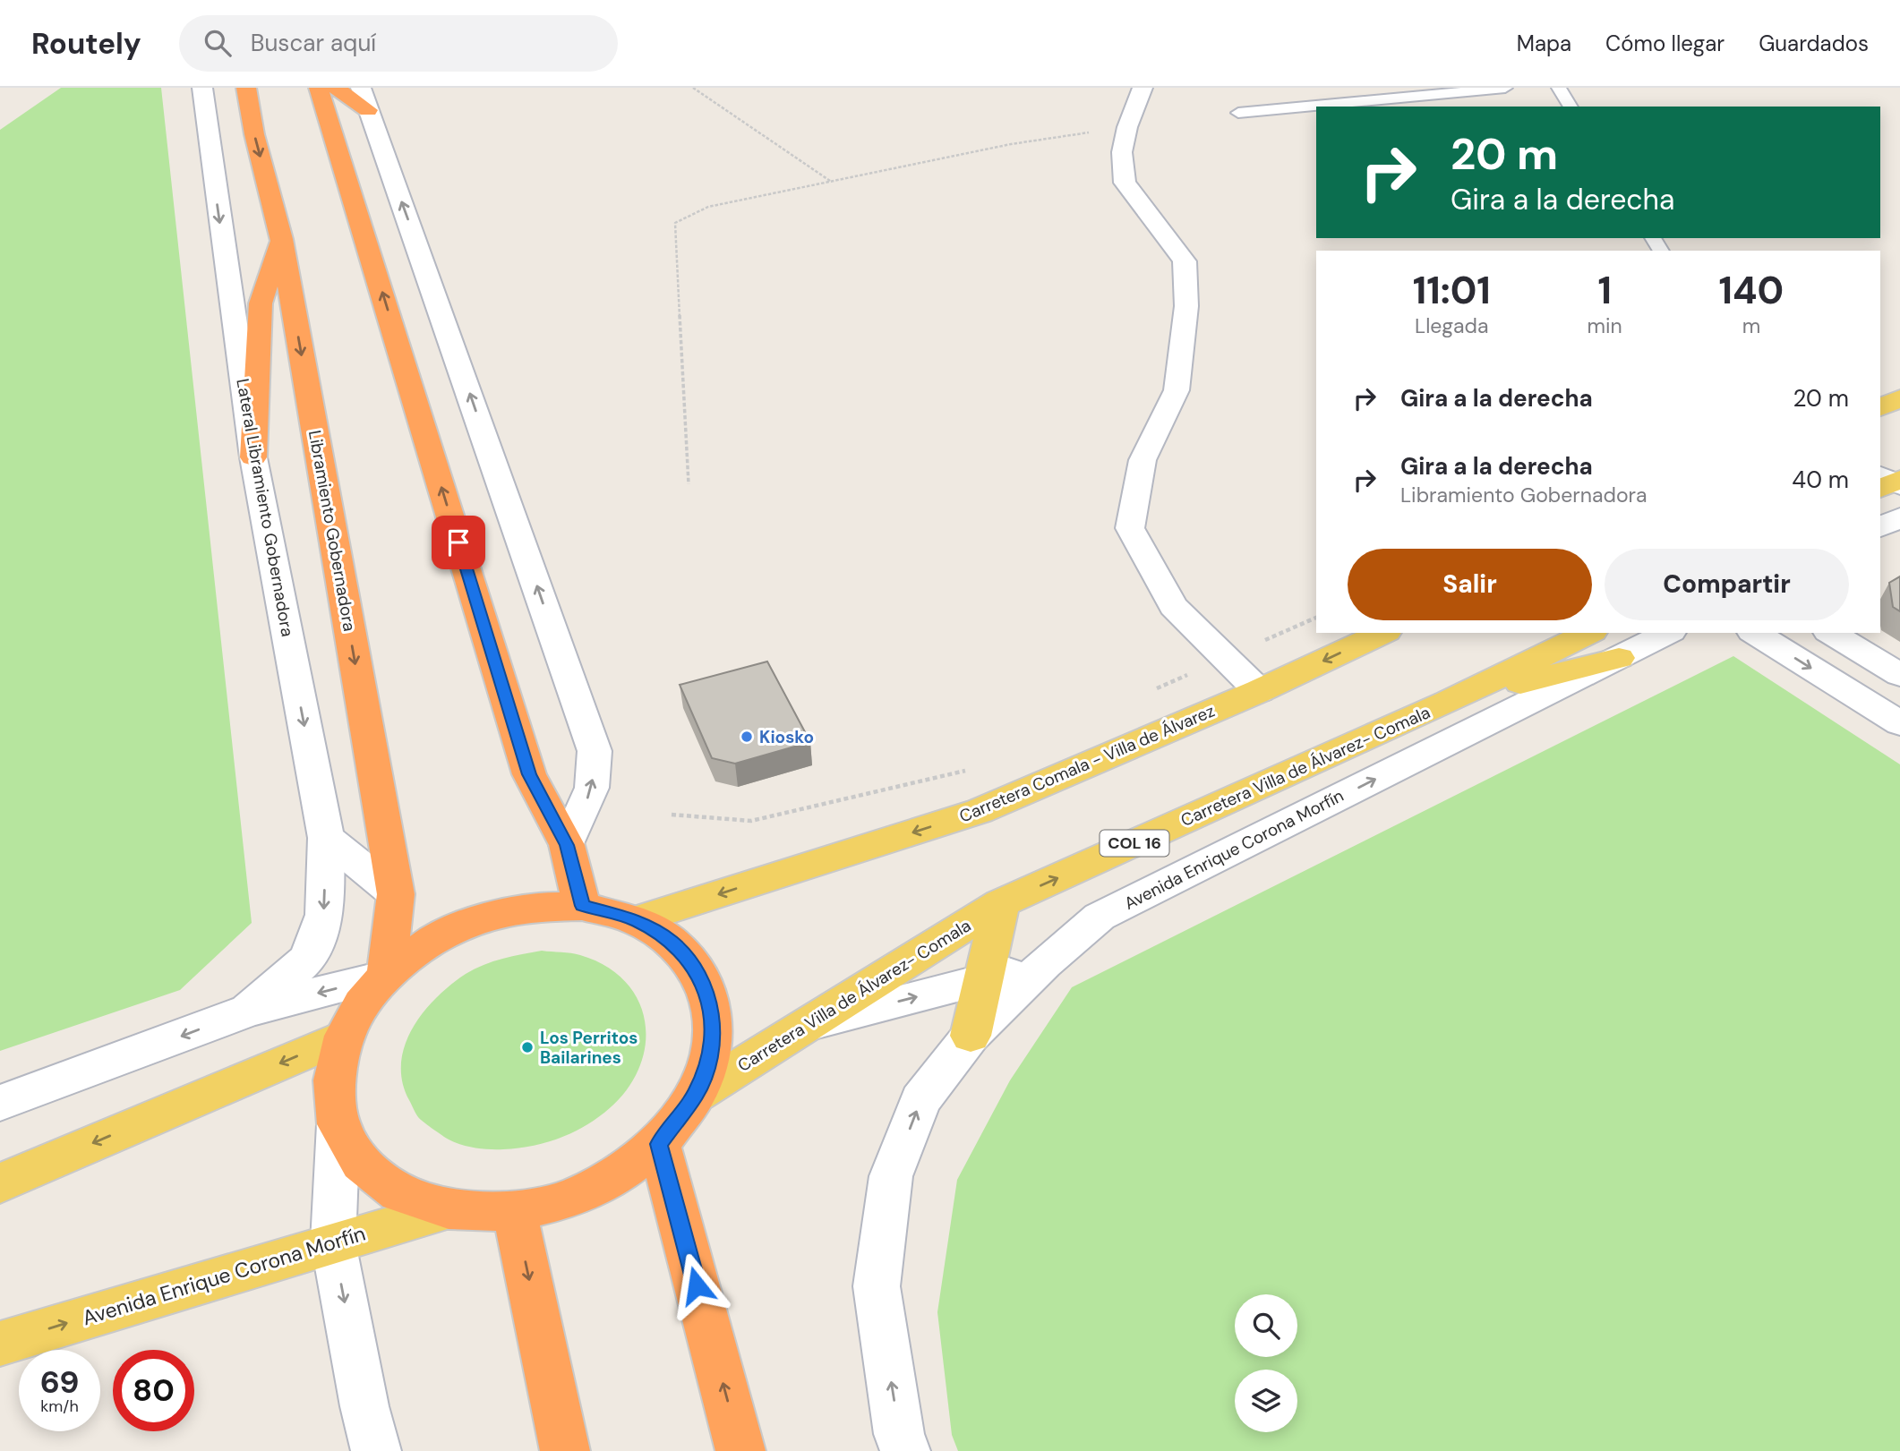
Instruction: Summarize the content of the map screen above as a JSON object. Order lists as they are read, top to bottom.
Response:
{
  "streets": {
    "highway": ["Libramiento Gobernadora"],
    "main road": [
      "Carretera Comala - Villa de Álvarez",
      "Carretera Villa de Álvarez- Comala",
      "COL 16",
      "Avenida Enrique Corona Morfín"
    ],
    "street": ["Lateral Libramiento Gobernadora"]
  },
  "one_way": ["Carretera Comala - Villa de Álvarez", "Carretera Villa de Álvarez- Comala", "Avenida Enrique Corona Morfín"],
  "places": ["Kiosko", "Los Perritos Bailarines"],
  "page": {
    "header": "Routely",
    "search": "Buscar aquí",
    "nav": ["Mapa", "Cómo llegar", "Guardados"],
    "turn": ["20 m", "Gira a la derecha"],
    "eta": [
      "11:01",
      "Llegada",
      "1",
      "min",
      "140",
      "m"
    ],
    "list": [
      {
        "name": "Gira a la derecha",
        "value": "20 m"
      },
      {
        "name": "Gira a la derecha",
        "note": "Libramiento Gobernadora",
        "value": "40 m"
      }
    ],
    "buttons": ["Salir", "Compartir"],
    "speed": "69 km/h",
    "limit": "80"
  }
}
